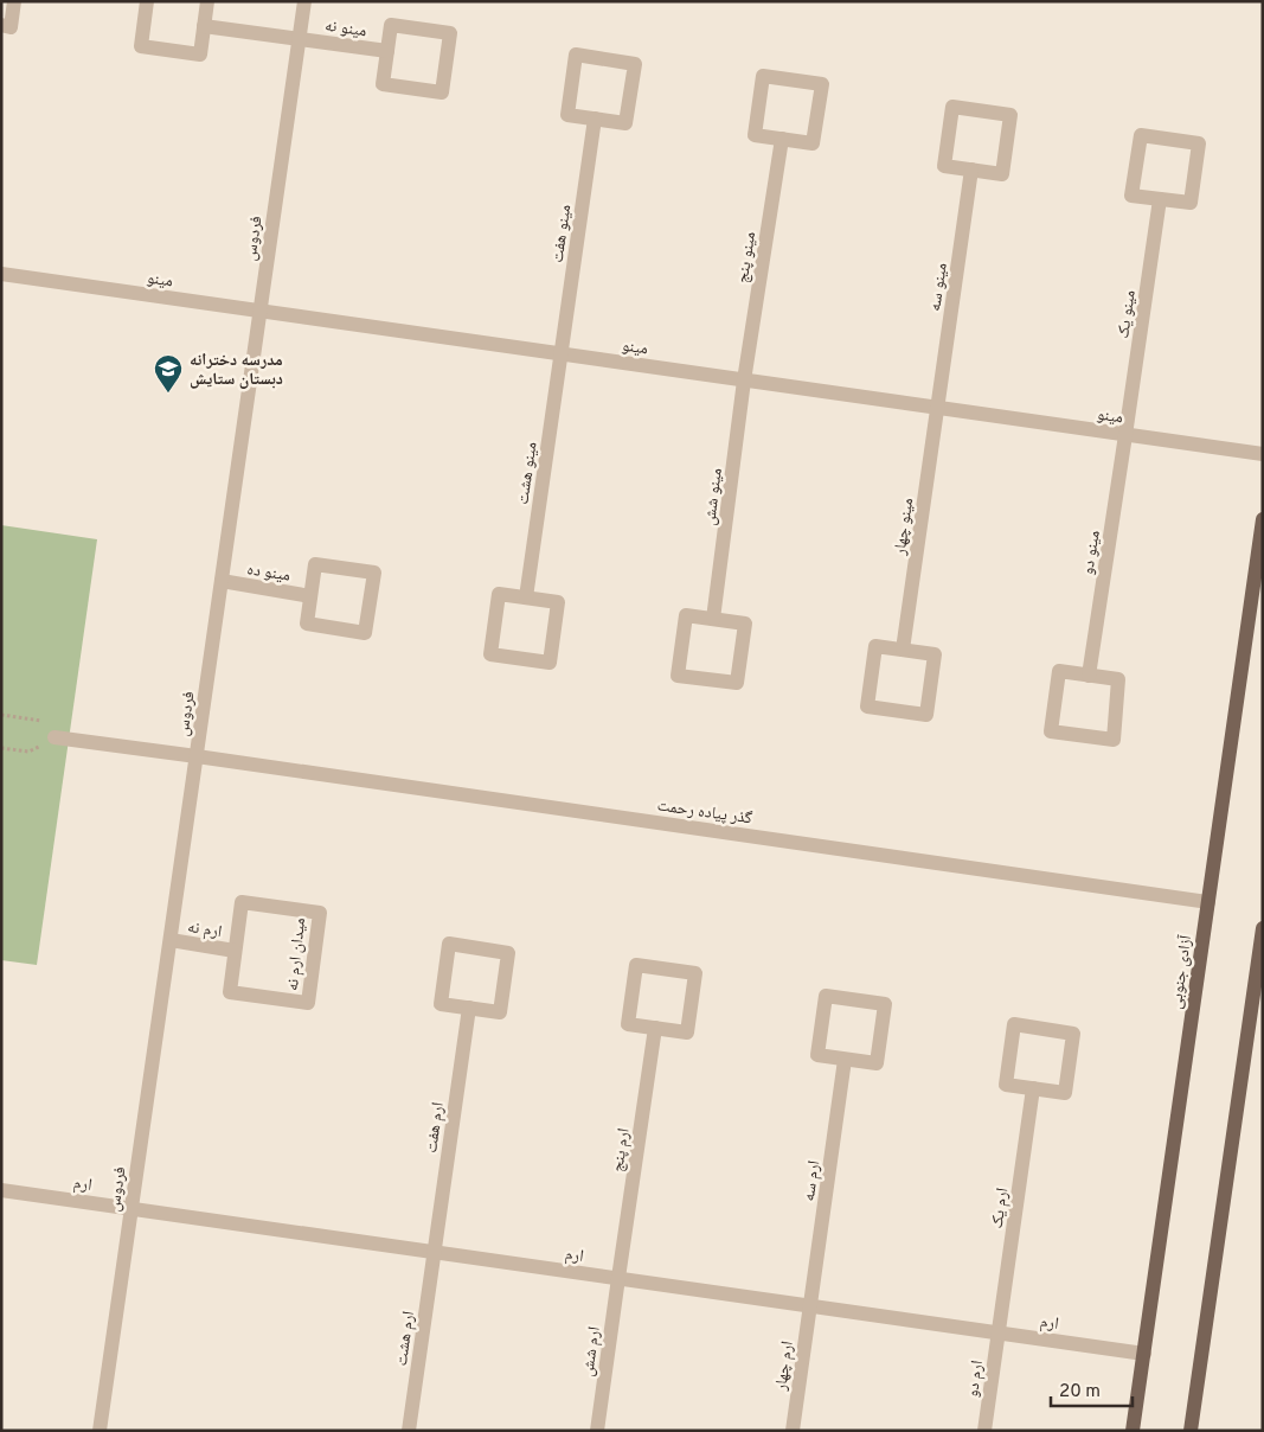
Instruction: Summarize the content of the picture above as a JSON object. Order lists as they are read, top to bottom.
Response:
{
  "streets": {
    "main road": ["آزادی جنوبی"],
    "street": [
      "مینو نه",
      "مینو هفت",
      "فردوس",
      "مینو پنج",
      "مینو",
      "مینو سه",
      "مینو یک",
      "مینو هشت",
      "مینو شش",
      "مینو چهار",
      "مینو دو",
      "مینو ده",
      "گذر پیاده رحمت",
      "ارم نه",
      "میدان ارم نه",
      "ارم هفت",
      "ارم پنج",
      "ارم سه",
      "ارم",
      "ارم یک",
      "ارم هشت",
      "ارم شش",
      "ارم چهار",
      "ارم دو"
    ]
  },
  "crossings": [
    ["مینو نه", "فردوس"],
    ["مینو هفت", "مینو"],
    ["مینو هفت", "مینو هشت"],
    ["فردوس", "مینو"],
    ["فردوس", "مینو ده"],
    ["فردوس", "گذر پیاده رحمت"],
    ["فردوس", "ارم نه"],
    ["فردوس", "ارم"],
    ["مینو پنج", "مینو"],
    ["مینو پنج", "مینو شش"],
    ["مینو", "مینو سه"],
    ["مینو", "مینو یک"],
    ["مینو", "مینو هشت"],
    ["مینو", "مینو شش"],
    ["مینو", "مینو چهار"],
    ["مینو", "مینو دو"],
    ["مینو سه", "مینو چهار"],
    ["مینو یک", "مینو دو"],
    ["گذر پیاده رحمت", "آزادی جنوبی"],
    ["ارم نه", "میدان ارم نه"],
    ["آزادی جنوبی", "ارم"],
    ["ارم هفت", "ارم"],
    ["ارم هفت", "ارم هشت"],
    ["ارم پنج", "ارم"],
    ["ارم پنج", "ارم شش"],
    ["ارم سه", "ارم"],
    ["ارم سه", "ارم چهار"],
    ["ارم", "ارم یک"],
    ["ارم", "ارم هشت"],
    ["ارم", "ارم شش"],
    ["ارم", "ارم چهار"],
    ["ارم", "ارم دو"],
    ["ارم یک", "ارم دو"]
  ],
  "places": {
    "school or university": ["مدرسه دخترانه دبستان ستایش"]
  },
  "scale_bar": "20 m"
}
